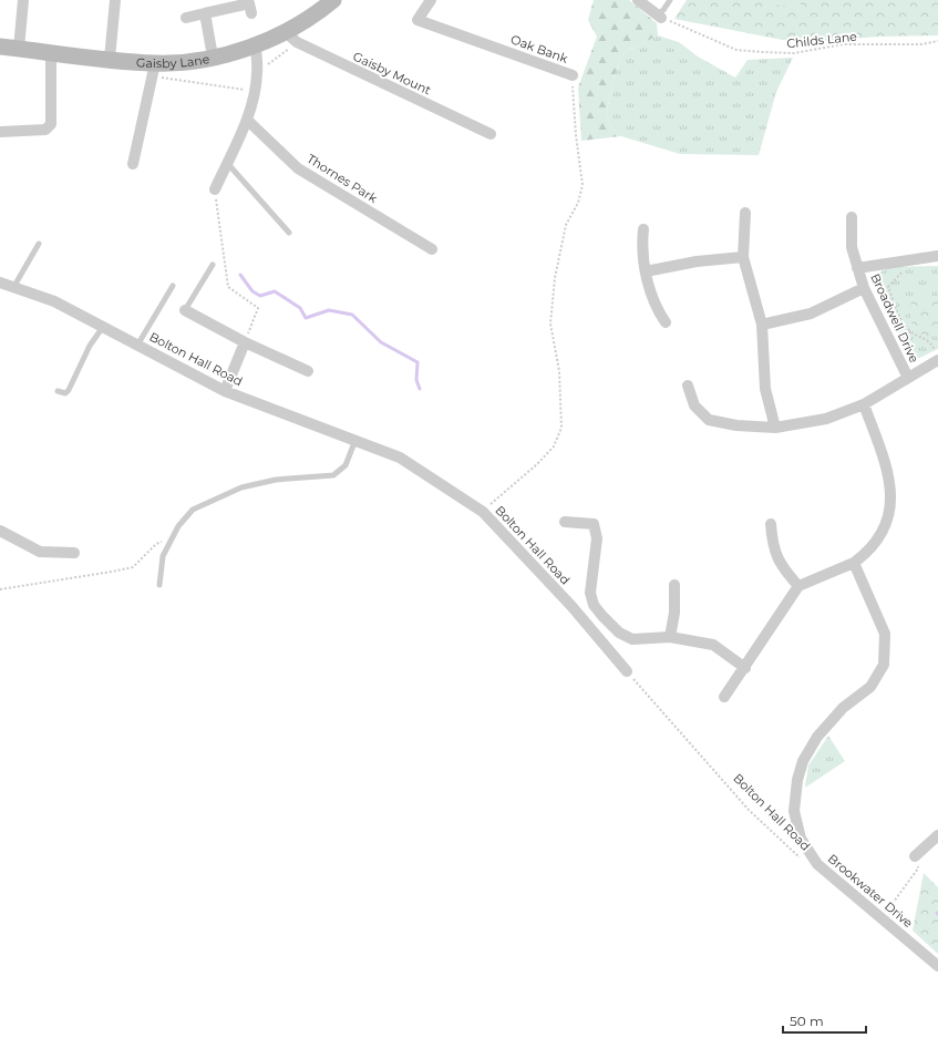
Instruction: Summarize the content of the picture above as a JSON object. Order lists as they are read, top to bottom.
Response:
{
  "streets": {
    "street": [
      "Oak Bank",
      "Gaisby Lane",
      "Gaisby Mount",
      "Thornes Park",
      "Broadwell Drive",
      "Bolton Hall Road",
      "Brookwater Drive"
    ],
    "path": ["Childs Lane"]
  },
  "crossings": [
    ["Oak Bank", "Bolton Hall Road"],
    ["Gaisby Lane", "Gaisby Mount"]
  ],
  "scale_bar": "50 m"
}
